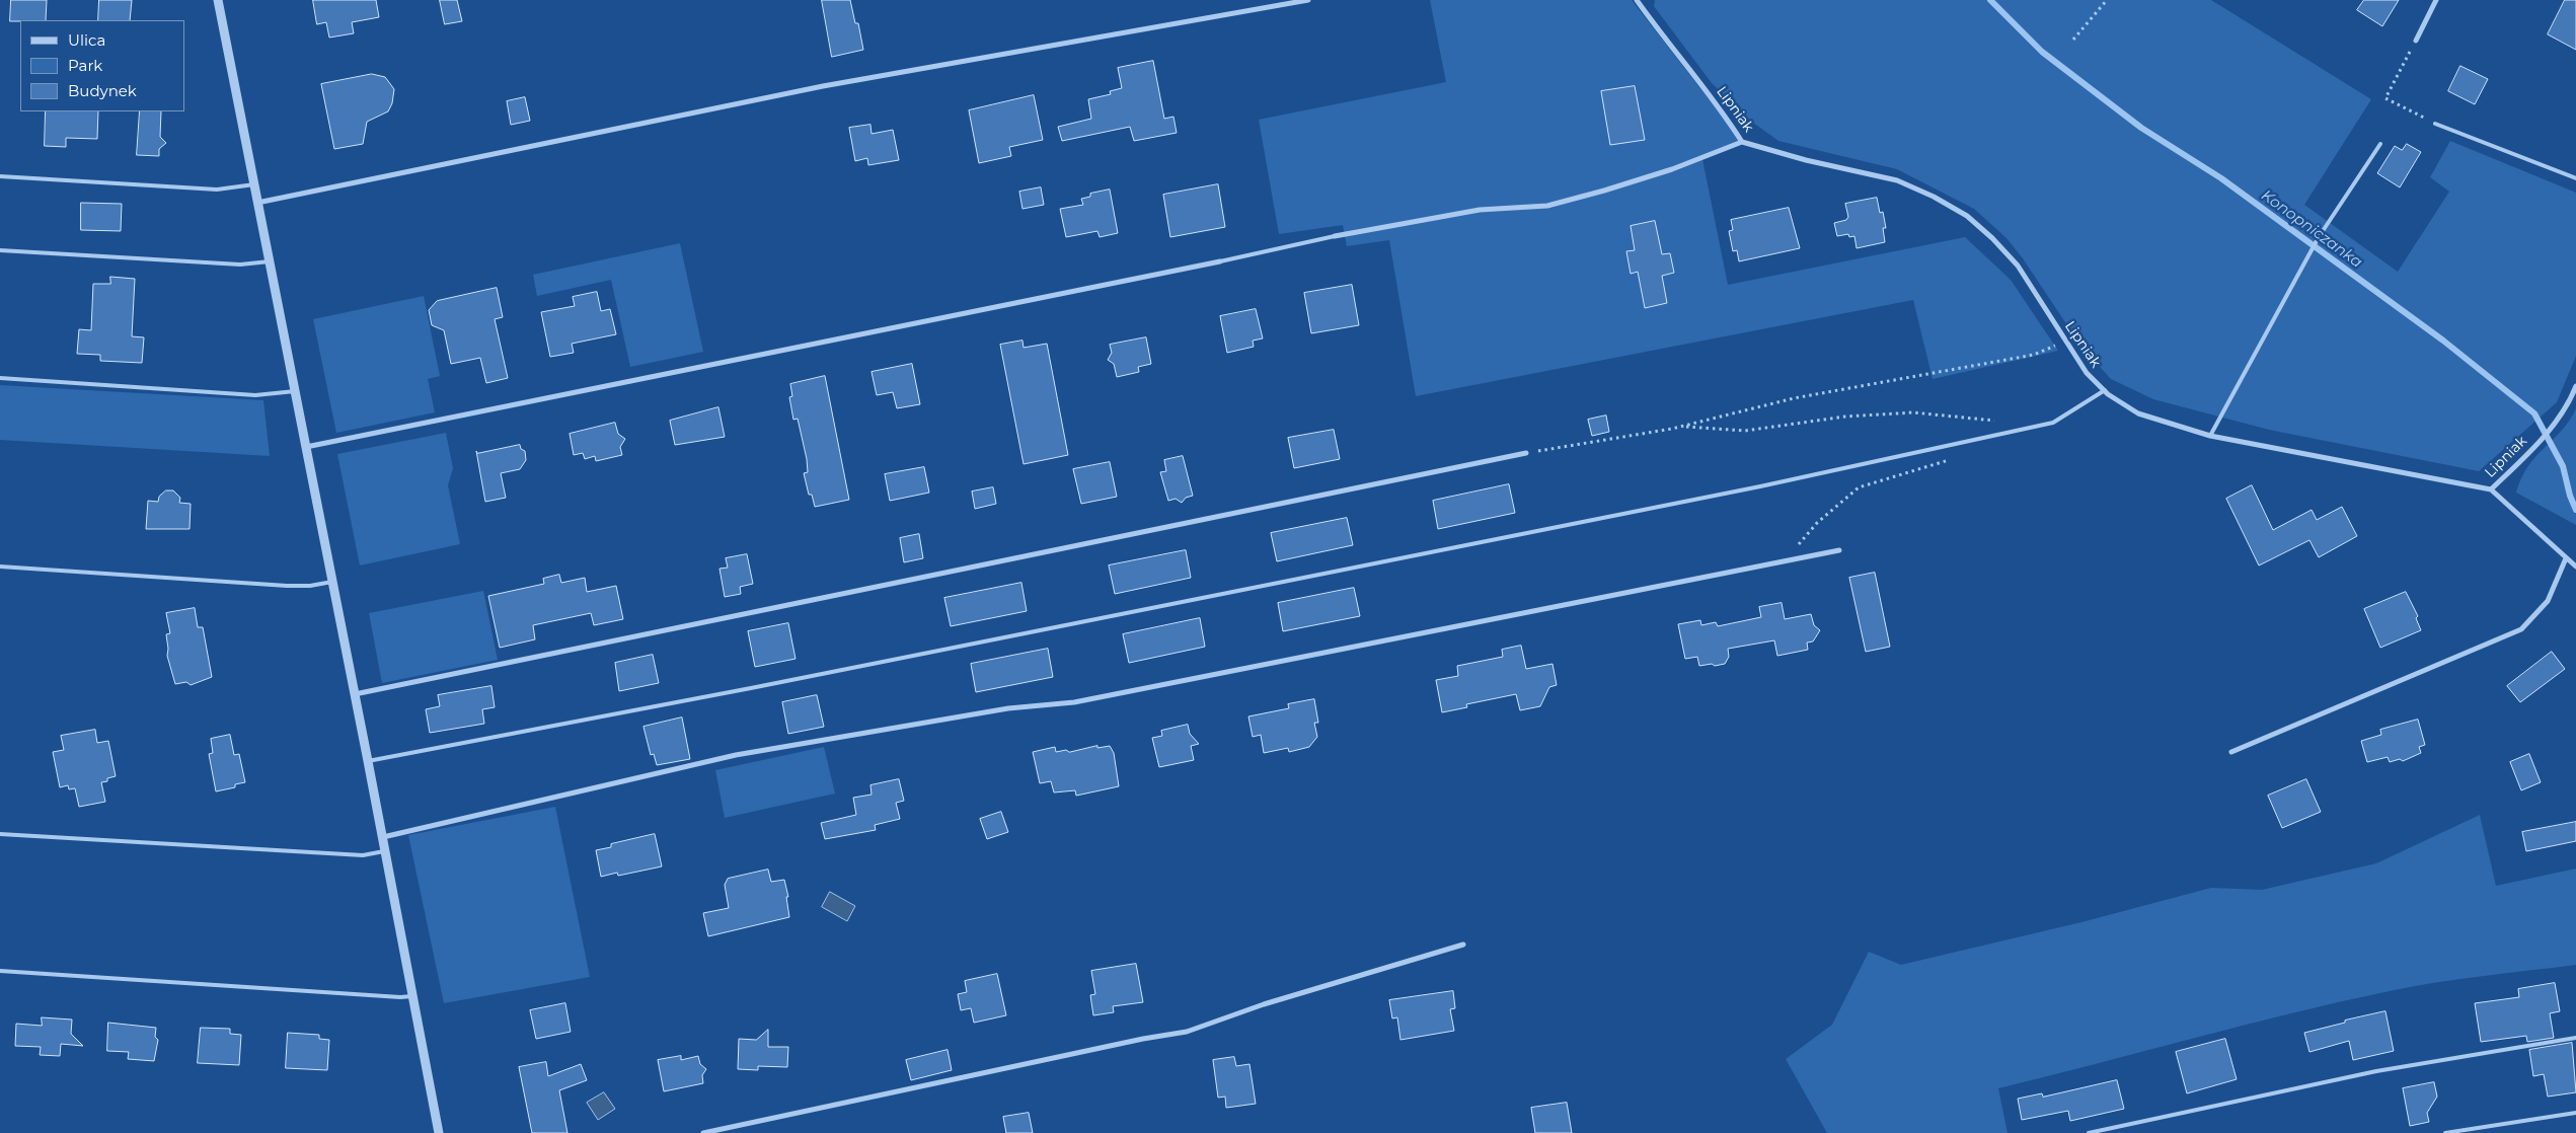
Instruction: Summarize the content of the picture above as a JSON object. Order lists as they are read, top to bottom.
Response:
{
  "streets": {
    "street": ["Lipniak"]
  },
  "water": ["Konopniczanka"],
  "legend": ["Ulica", "Park", "Budynek"]
}
